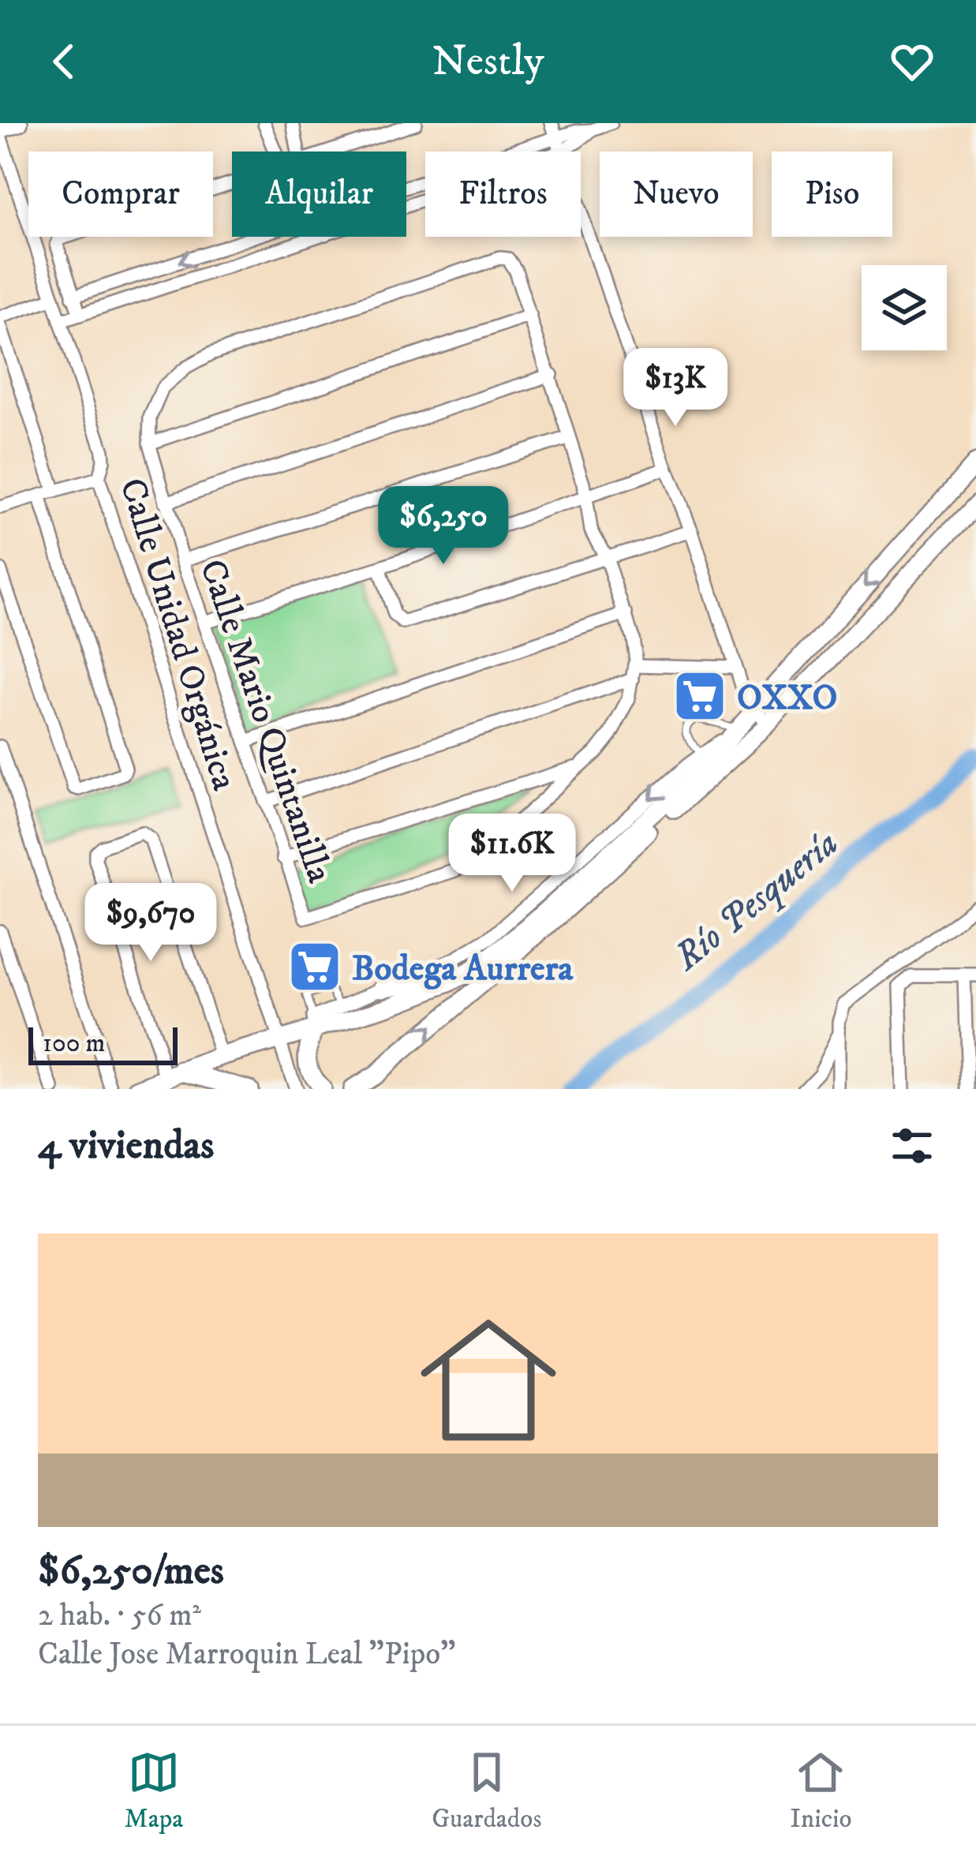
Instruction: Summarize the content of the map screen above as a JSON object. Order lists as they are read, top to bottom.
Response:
{
  "streets": {
    "street": ["Calle Unidad Orgánica", "Calle Mario Quintanilla"]
  },
  "water": ["Río Pesquería"],
  "places": {
    "supermarket": ["OXXO", "Bodega Aurrera"]
  },
  "scale_bar": "100 m",
  "page": {
    "header": "Nestly",
    "chip": [
      "Comprar",
      "Alquilar",
      "Filtros",
      "Nuevo",
      "Piso"
    ],
    "price": [
      "$13K",
      "$6,250",
      "$11.6K",
      "$9,670"
    ],
    "scale": "100 m",
    "heading": "4 viviendas",
    "list": [
      {
        "name": "$6,250/mes",
        "note": "2 hab. · 56 m² · Calle Jose Marroquin Leal \"Pipo\""
      }
    ],
    "tabs": ["Mapa", "Guardados", "Inicio"]
  }
}
